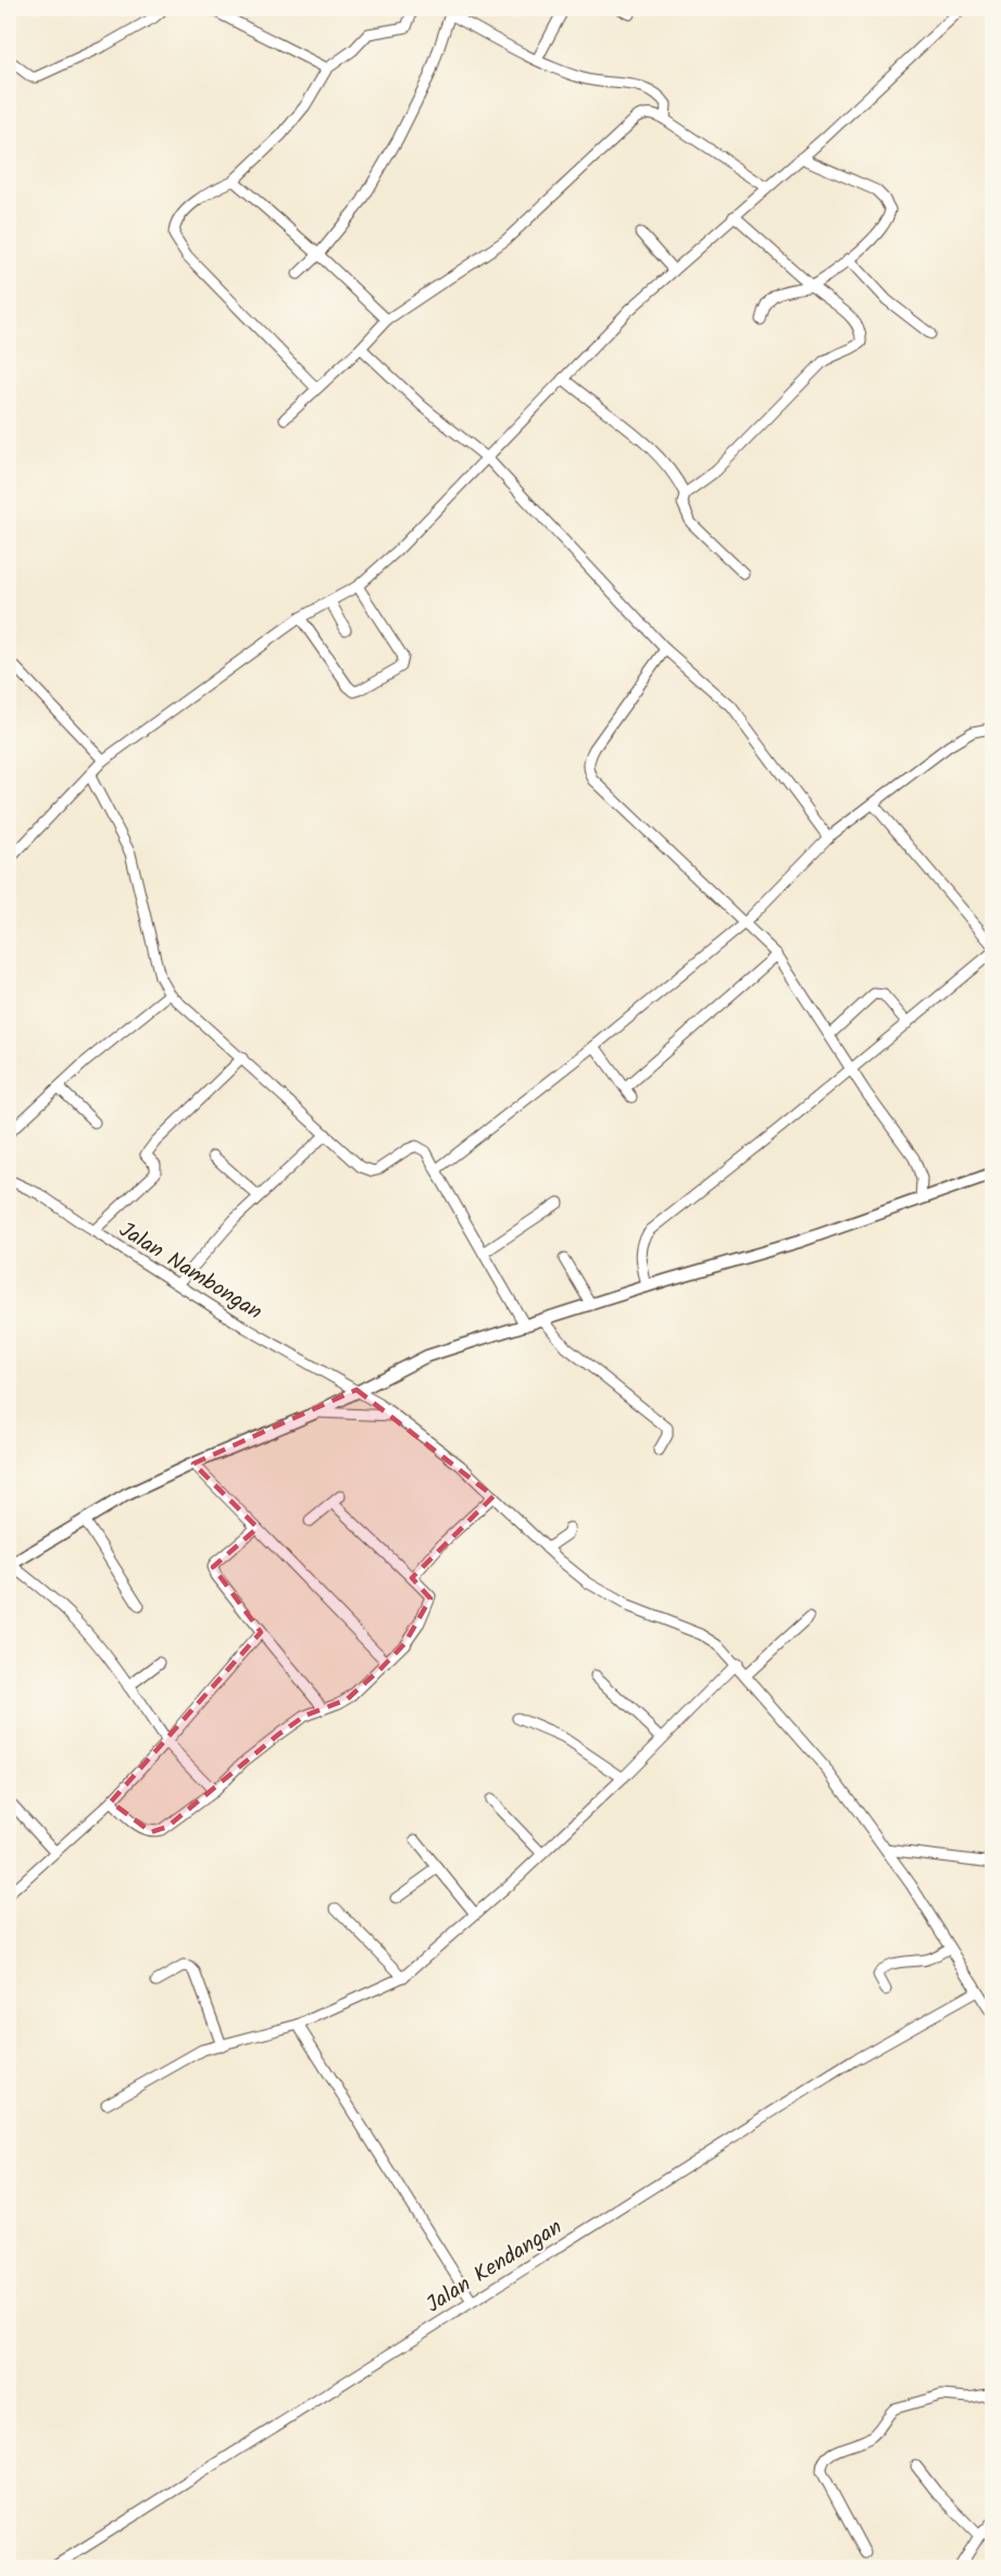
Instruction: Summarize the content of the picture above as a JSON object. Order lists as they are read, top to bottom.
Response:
{
  "streets": {
    "street": ["Jalan Nambongan", "Jalan Kendangan"]
  },
  "crossings": [
    ["Jalan Nambongan", "Jalan Kendangan"]
  ]
}
